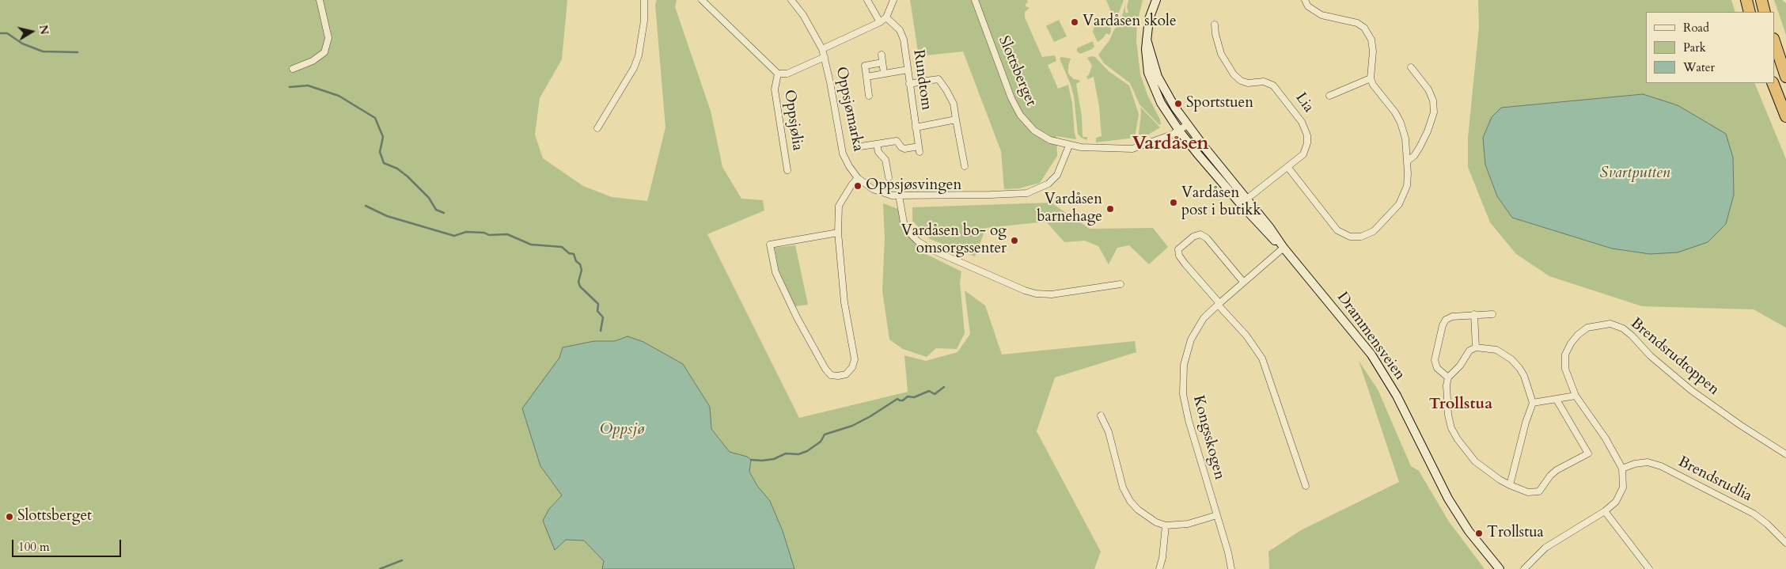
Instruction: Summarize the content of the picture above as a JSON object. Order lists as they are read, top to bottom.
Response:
{
  "streets": {
    "main road": ["Drammensveien"],
    "street": [
      "Slottsberget",
      "Rundtom",
      "Lia",
      "Oppsjømarka",
      "Oppsjølia",
      "Brendsrudtoppen",
      "Kongsskogen",
      "Brendsrudlia"
    ]
  },
  "crossings": [
    ["Slottsberget", "Oppsjømarka"],
    ["Slottsberget", "Drammensveien"],
    ["Lia", "Drammensveien"],
    ["Oppsjømarka", "Oppsjølia"],
    ["Drammensveien", "Kongsskogen"],
    ["Brendsrudtoppen", "Brendsrudlia"]
  ],
  "districts": ["Vardåsen", "Trollstua"],
  "water": ["Svartputten", "Oppsjø"],
  "places": [
    "Vardåsen skole",
    "Sportstuen",
    "Oppsjøsvingen",
    "Vardåsen post i butikk",
    "Vardåsen barnehage",
    "Vardåsen bo- og omsorgssenter",
    "Slottsberget",
    "Trollstua"
  ],
  "legend": ["Road", "Park", "Water"],
  "scale_bar": "100 m",
  "north": "right"
}
